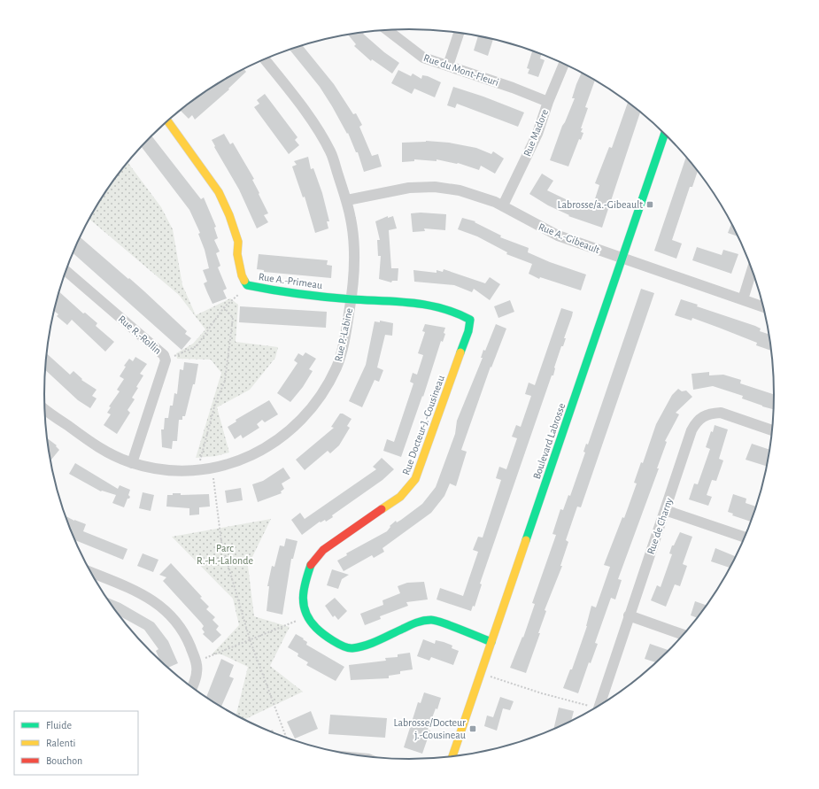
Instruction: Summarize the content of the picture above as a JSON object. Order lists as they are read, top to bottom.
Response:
{
  "streets": {
    "street": [
      "Rue du Mont-Fleuri",
      "Rue Madore",
      "Rue A.-Gibeault",
      "Rue A.-Primeau",
      "Rue R.-Rollin",
      "Rue P.-Labine",
      "Rue Docteur-J.-Cousineau",
      "Boulevard Labrosse",
      "Rue de Charny"
    ]
  },
  "crossings": [
    ["Rue du Mont-Fleuri", "Rue Madore"],
    ["Rue Madore", "Rue A.-Gibeault"],
    ["Rue A.-Gibeault", "Rue P.-Labine"],
    ["Rue A.-Gibeault", "Boulevard Labrosse"],
    ["Rue A.-Primeau", "Rue P.-Labine"],
    ["Rue A.-Primeau", "Rue Docteur-J.-Cousineau"],
    ["Rue R.-Rollin", "Rue P.-Labine"],
    ["Rue P.-Labine", "Rue Docteur-J.-Cousineau"],
    ["Rue Docteur-J.-Cousineau", "Boulevard Labrosse"]
  ],
  "parks": ["Parc R.-H.-Lalonde"],
  "places": {
    "transit": ["Labrosse/a.-Gibeault", "Labrosse/Docteur j.-Cousineau"]
  },
  "legend": ["Fluide", "Ralenti", "Bouchon"]
}
